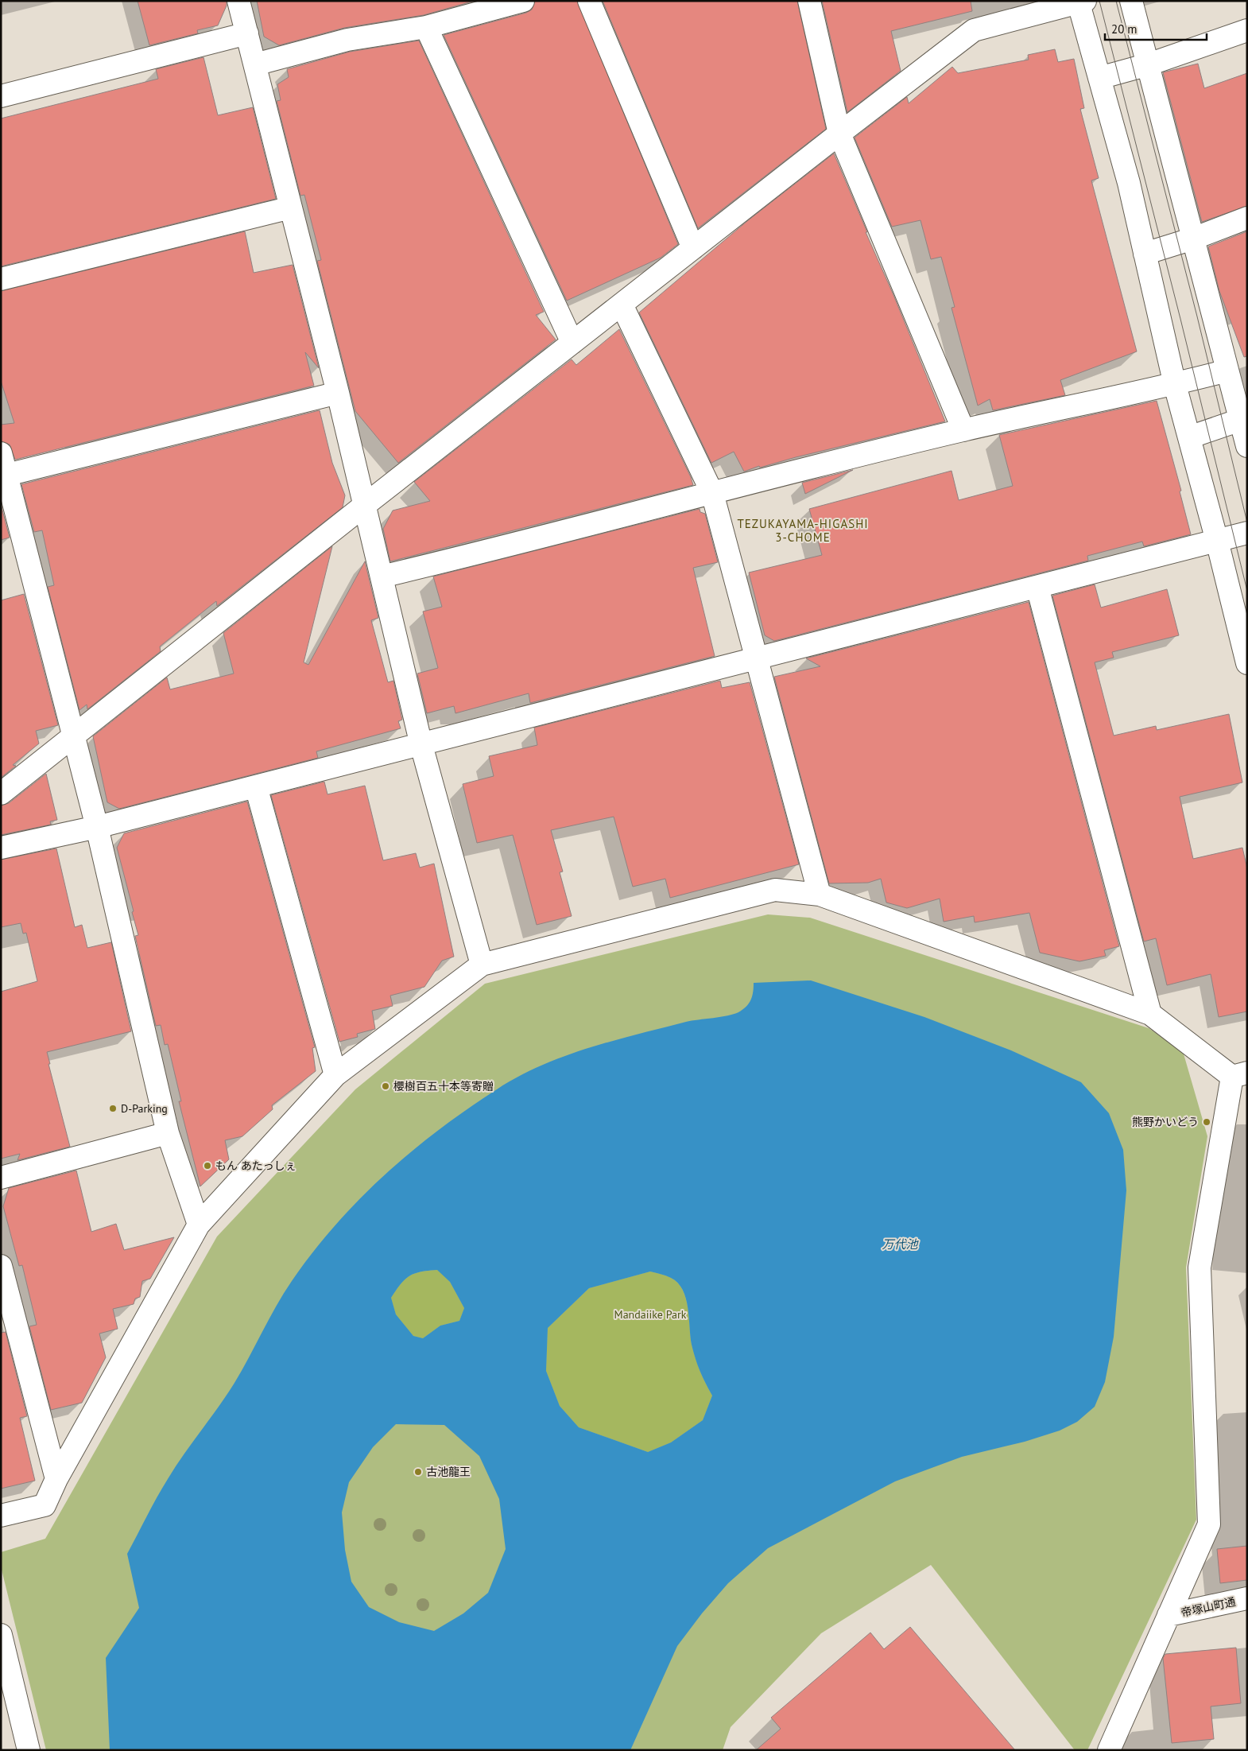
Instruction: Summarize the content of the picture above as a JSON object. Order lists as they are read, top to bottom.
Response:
{
  "streets": {
    "street": ["帝塚山町通"]
  },
  "districts": ["TEZUKAYAMA-HIGASHI 3-CHOME"],
  "water": ["万代池"],
  "parks": ["Mandaiike Park"],
  "places": [
    "櫻樹百五十本等寄贈",
    "D-Parking",
    "熊野かいどう",
    "もん あたっしぇ",
    "古池龍王"
  ],
  "scale_bar": "20 m"
}
